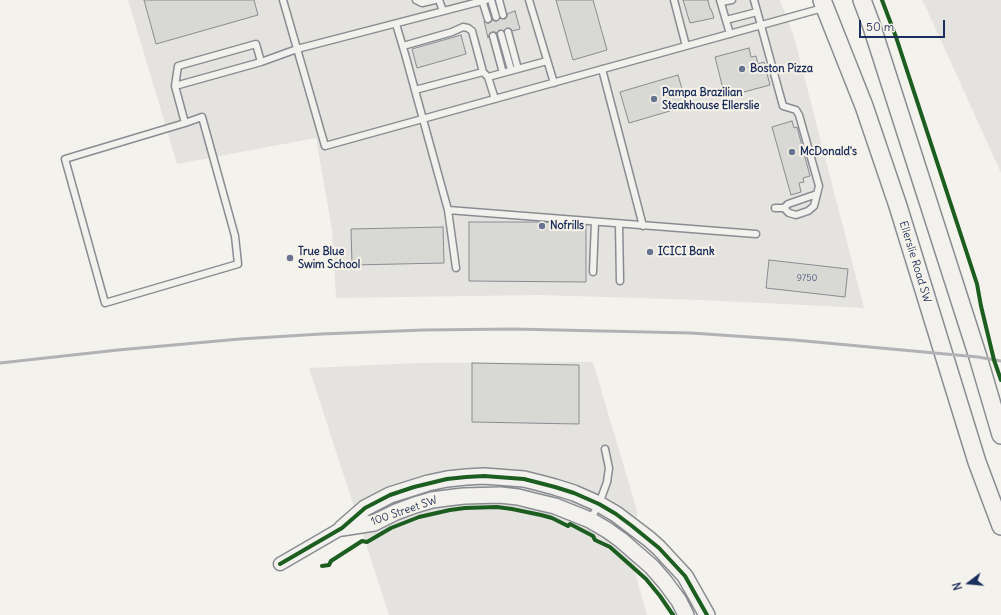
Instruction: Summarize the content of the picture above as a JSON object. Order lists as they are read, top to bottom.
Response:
{
  "streets": {
    "main road": ["Ellerslie Road SW"],
    "street": ["100 Street SW"]
  },
  "places": [
    "Boston Pizza",
    "Pampa Brazilian Steakhouse Ellerslie",
    "McDonald's",
    "Nofrills",
    "ICICI Bank",
    "True Blue Swim School"
  ],
  "house_numbers": ["9750"],
  "scale_bar": "50 m",
  "north": "left"
}
